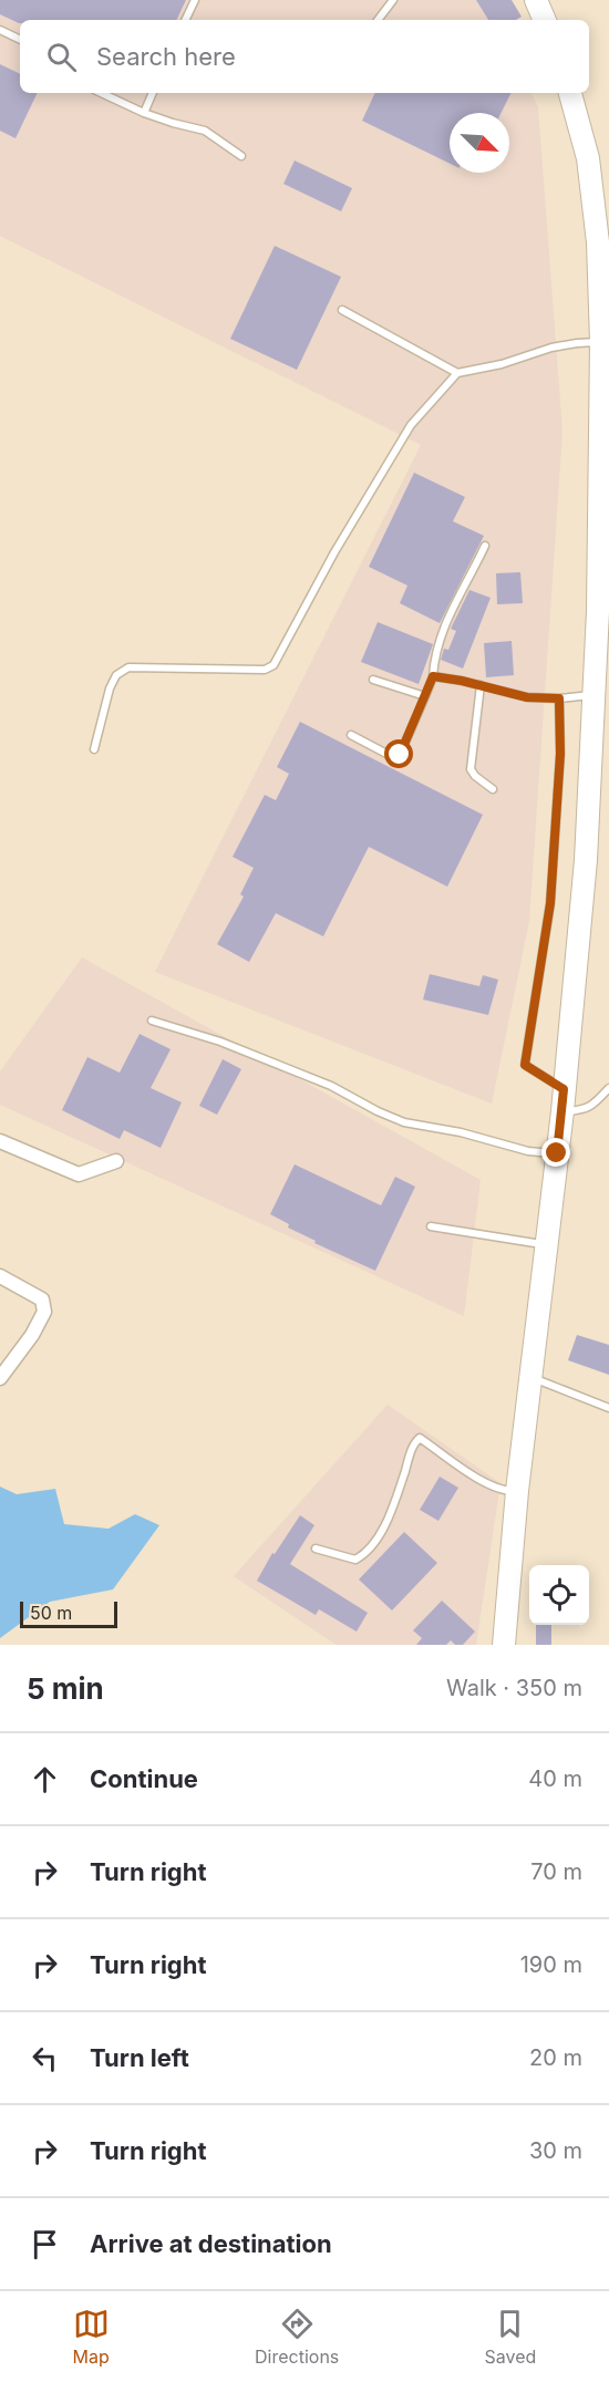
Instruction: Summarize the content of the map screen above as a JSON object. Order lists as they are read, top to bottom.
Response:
{
  "scale_bar": "50 m",
  "north": "bottom right",
  "page": {
    "search": "Search here",
    "scale": "50 m",
    "heading": ["5 min", "Walk · 350 m"],
    "list": [
      ["Continue", "40 m"],
      ["Turn right", "70 m"],
      ["Turn right", "190 m"],
      ["Turn left", "20 m"],
      ["Turn right", "30 m"],
      "Arrive at destination"
    ],
    "nav": ["Map", "Directions", "Saved"]
  }
}
